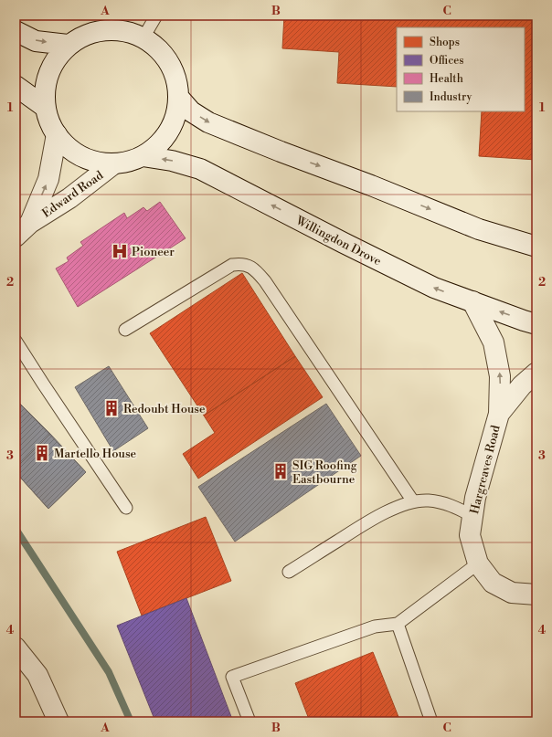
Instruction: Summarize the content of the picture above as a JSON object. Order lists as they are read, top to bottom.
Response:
{
  "streets": {
    "street": ["Edward Road", "Willingdon Drove", "Hargreaves Road"]
  },
  "crossings": [
    ["Willingdon Drove", "Hargreaves Road"]
  ],
  "one_way": ["Edward Road"],
  "places": {
    "hospital": ["Pioneer"],
    "building": ["Redoubt House", "Martello House", "SIG Roofing Eastbourne"]
  },
  "legend": [
    "Shops",
    "Offices",
    "Health",
    "Industry"
  ],
  "grid": {
    "columns": ["A", "B", "C"],
    "rows": [
      "1",
      "2",
      "3",
      "4"
    ]
  }
}
